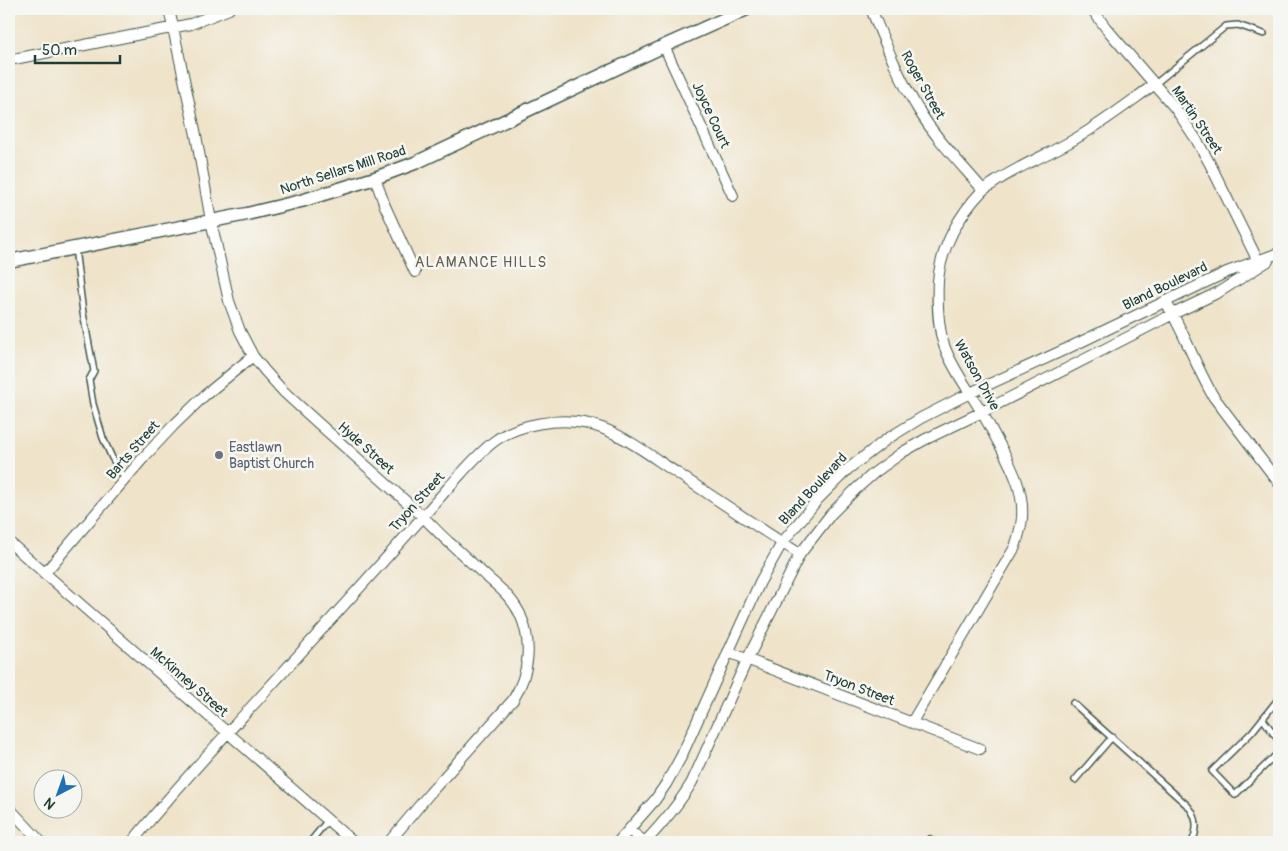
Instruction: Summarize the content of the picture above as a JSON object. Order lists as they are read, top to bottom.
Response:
{
  "streets": {
    "street": [
      "Roger Street",
      "Joyce Court",
      "Martin Street",
      "North Sellars Mill Road",
      "Bland Boulevard",
      "Watson Drive",
      "Hyde Street",
      "Barts Street",
      "Tryon Street",
      "McKinney Street"
    ]
  },
  "crossings": [
    ["Roger Street", "Watson Drive"],
    ["Joyce Court", "North Sellars Mill Road"],
    ["Martin Street", "Bland Boulevard"],
    ["Martin Street", "Watson Drive"],
    ["North Sellars Mill Road", "Hyde Street"],
    ["Bland Boulevard", "Watson Drive"],
    ["Bland Boulevard", "Tryon Street"],
    ["Watson Drive", "Tryon Street"],
    ["Hyde Street", "Barts Street"],
    ["Hyde Street", "Tryon Street"],
    ["Barts Street", "McKinney Street"],
    ["Tryon Street", "McKinney Street"]
  ],
  "districts": ["ALAMANCE HILLS"],
  "places": ["Eastlawn Baptist Church"],
  "scale_bar": "50 m",
  "north": "bottom left"
}
